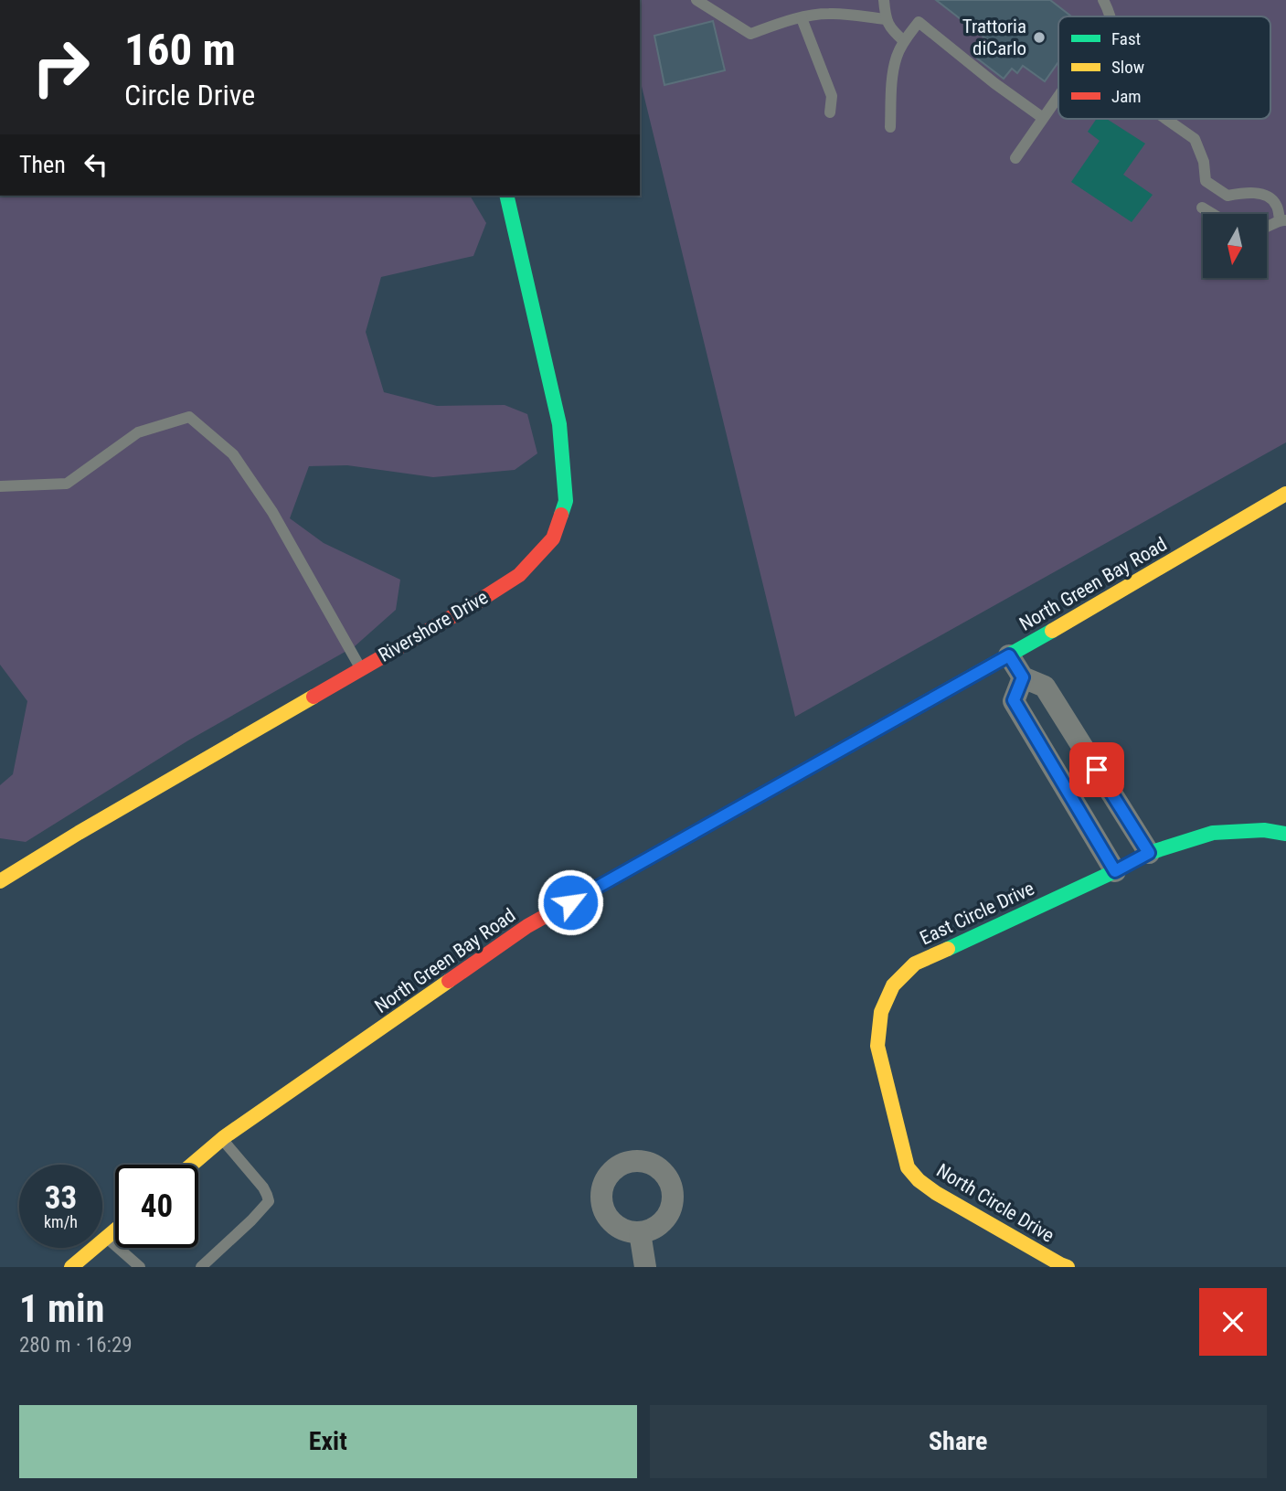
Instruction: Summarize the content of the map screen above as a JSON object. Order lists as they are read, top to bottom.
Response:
{
  "streets": {
    "street": [
      "North Green Bay Road",
      "Rivershore Drive",
      "East Circle Drive",
      "North Circle Drive"
    ]
  },
  "crossings": [
    ["East Circle Drive", "North Circle Drive"]
  ],
  "places": ["Trattoria diCarlo"],
  "legend": ["Fast", "Slow", "Jam"],
  "north": "bottom",
  "page": {
    "turn": ["160 m", "Circle Drive"],
    "then": "Then",
    "speed": "33 km/h",
    "limit": "40",
    "heading": ["1 min", "280 m · 16:29"],
    "buttons": ["Exit", "Share"]
  }
}
